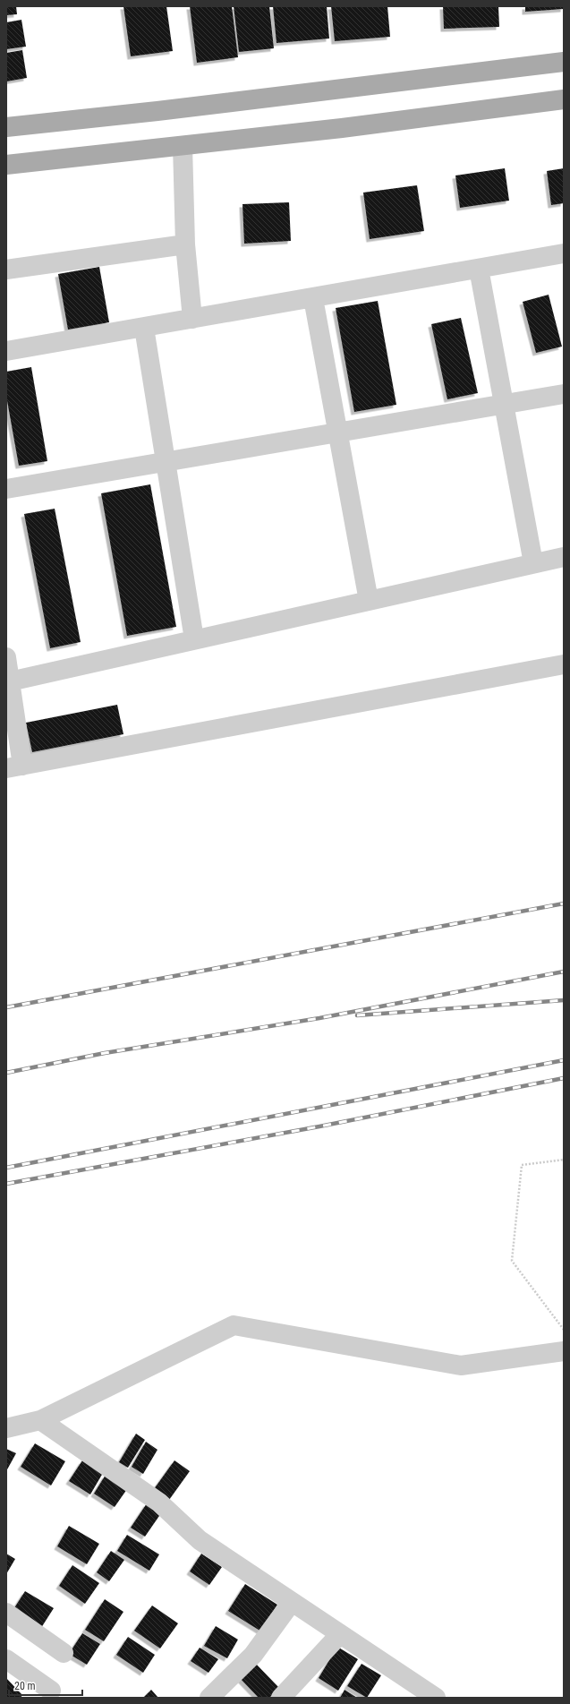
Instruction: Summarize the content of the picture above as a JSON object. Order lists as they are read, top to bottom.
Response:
{
  "scale_bar": "20 m"
}
